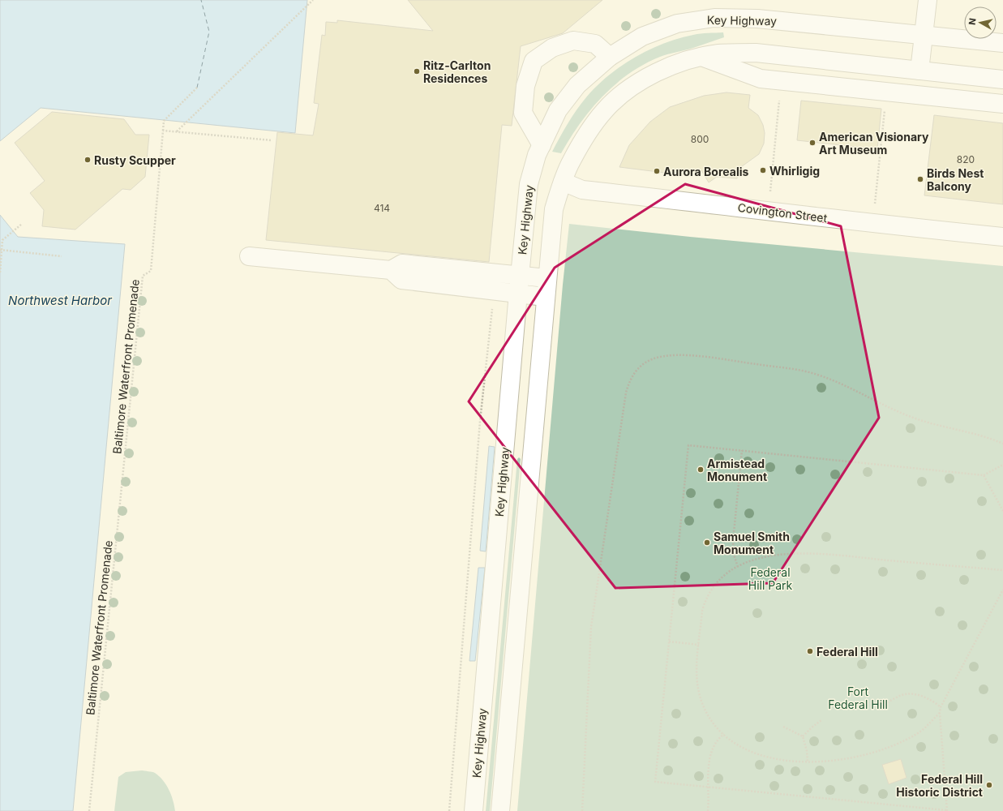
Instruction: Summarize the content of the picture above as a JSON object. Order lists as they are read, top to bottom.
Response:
{
  "streets": {
    "main road": ["Key Highway", "Covington Street"],
    "path": ["Baltimore Waterfront Promenade"]
  },
  "water": ["Northwest Harbor"],
  "parks": ["Federal Hill Park", "Fort Federal Hill"],
  "places": [
    "Ritz-Carlton Residences",
    "American Visionary Art Museum",
    "Rusty Scupper",
    "Whirligig",
    "Aurora Borealis",
    "Birds Nest Balcony",
    "Armistead Monument",
    "Samuel Smith Monument",
    "Federal Hill",
    "Federal Hill Historic District"
  ],
  "house_numbers": ["800", "820", "414"],
  "north": "left"
}
